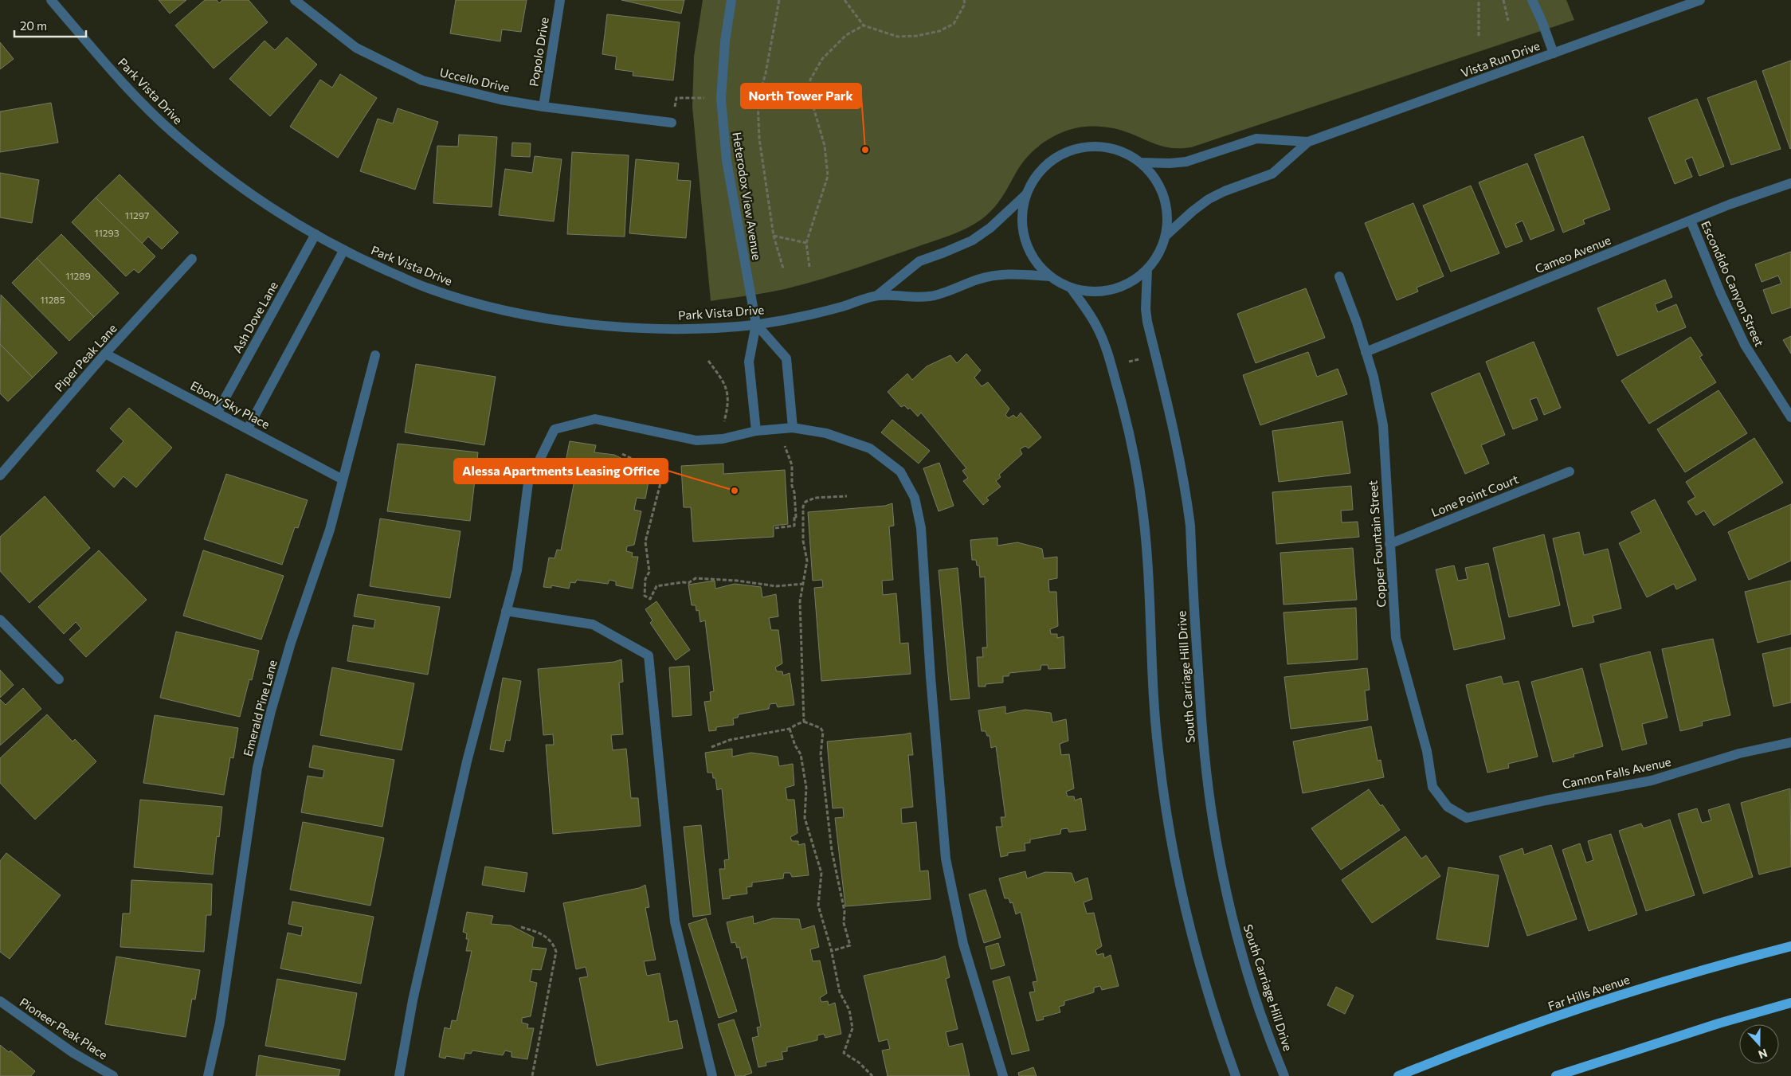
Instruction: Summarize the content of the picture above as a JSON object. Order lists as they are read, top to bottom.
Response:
{
  "streets": {
    "main road": ["Far Hills Avenue"],
    "street": [
      "Popolo Drive",
      "Vista Run Drive",
      "Uccello Drive",
      "Park Vista Drive",
      "Heterodox View Avenue",
      "Cameo Avenue",
      "Escondido Canyon Street",
      "Ash Dove Lane",
      "Piper Peak Lane",
      "Ebony Sky Place",
      "Lone Point Court",
      "Copper Fountain Street",
      "South Carriage Hill Drive",
      "Emerald Pine Lane",
      "Cannon Falls Avenue",
      "Pioneer Peak Place"
    ]
  },
  "crossings": [
    ["Popolo Drive", "Uccello Drive"],
    ["Park Vista Drive", "Heterodox View Avenue"],
    ["Park Vista Drive", "Ash Dove Lane"],
    ["Cameo Avenue", "Escondido Canyon Street"],
    ["Cameo Avenue", "Copper Fountain Street"],
    ["Ash Dove Lane", "Ebony Sky Place"],
    ["Piper Peak Lane", "Ebony Sky Place"],
    ["Ebony Sky Place", "Emerald Pine Lane"],
    ["Lone Point Court", "Copper Fountain Street"],
    ["Copper Fountain Street", "Cannon Falls Avenue"]
  ],
  "places": ["North Tower Park", "Alessa Apartments Leasing Office"],
  "house_numbers": [
    "11297",
    "11293",
    "11289",
    "11285"
  ],
  "scale_bar": "20 m",
  "north": "bottom"
}
